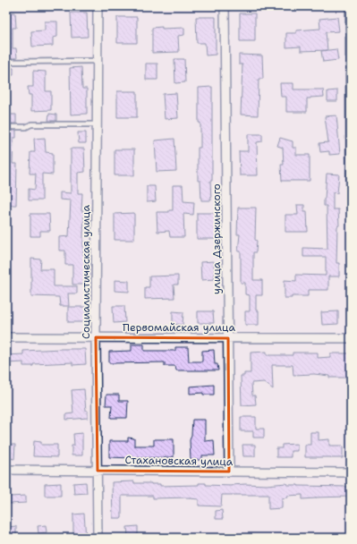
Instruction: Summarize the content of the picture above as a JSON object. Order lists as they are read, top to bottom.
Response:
{
  "streets": {
    "street": [
      "улица Дзержинского",
      "Социалистическая улица",
      "Первомайская улица",
      "Стахановская улица"
    ]
  },
  "crossings": [
    ["улица Дзержинского", "Первомайская улица"],
    ["улица Дзержинского", "Стахановская улица"],
    ["Социалистическая улица", "Первомайская улица"],
    ["Социалистическая улица", "Стахановская улица"]
  ]
}
